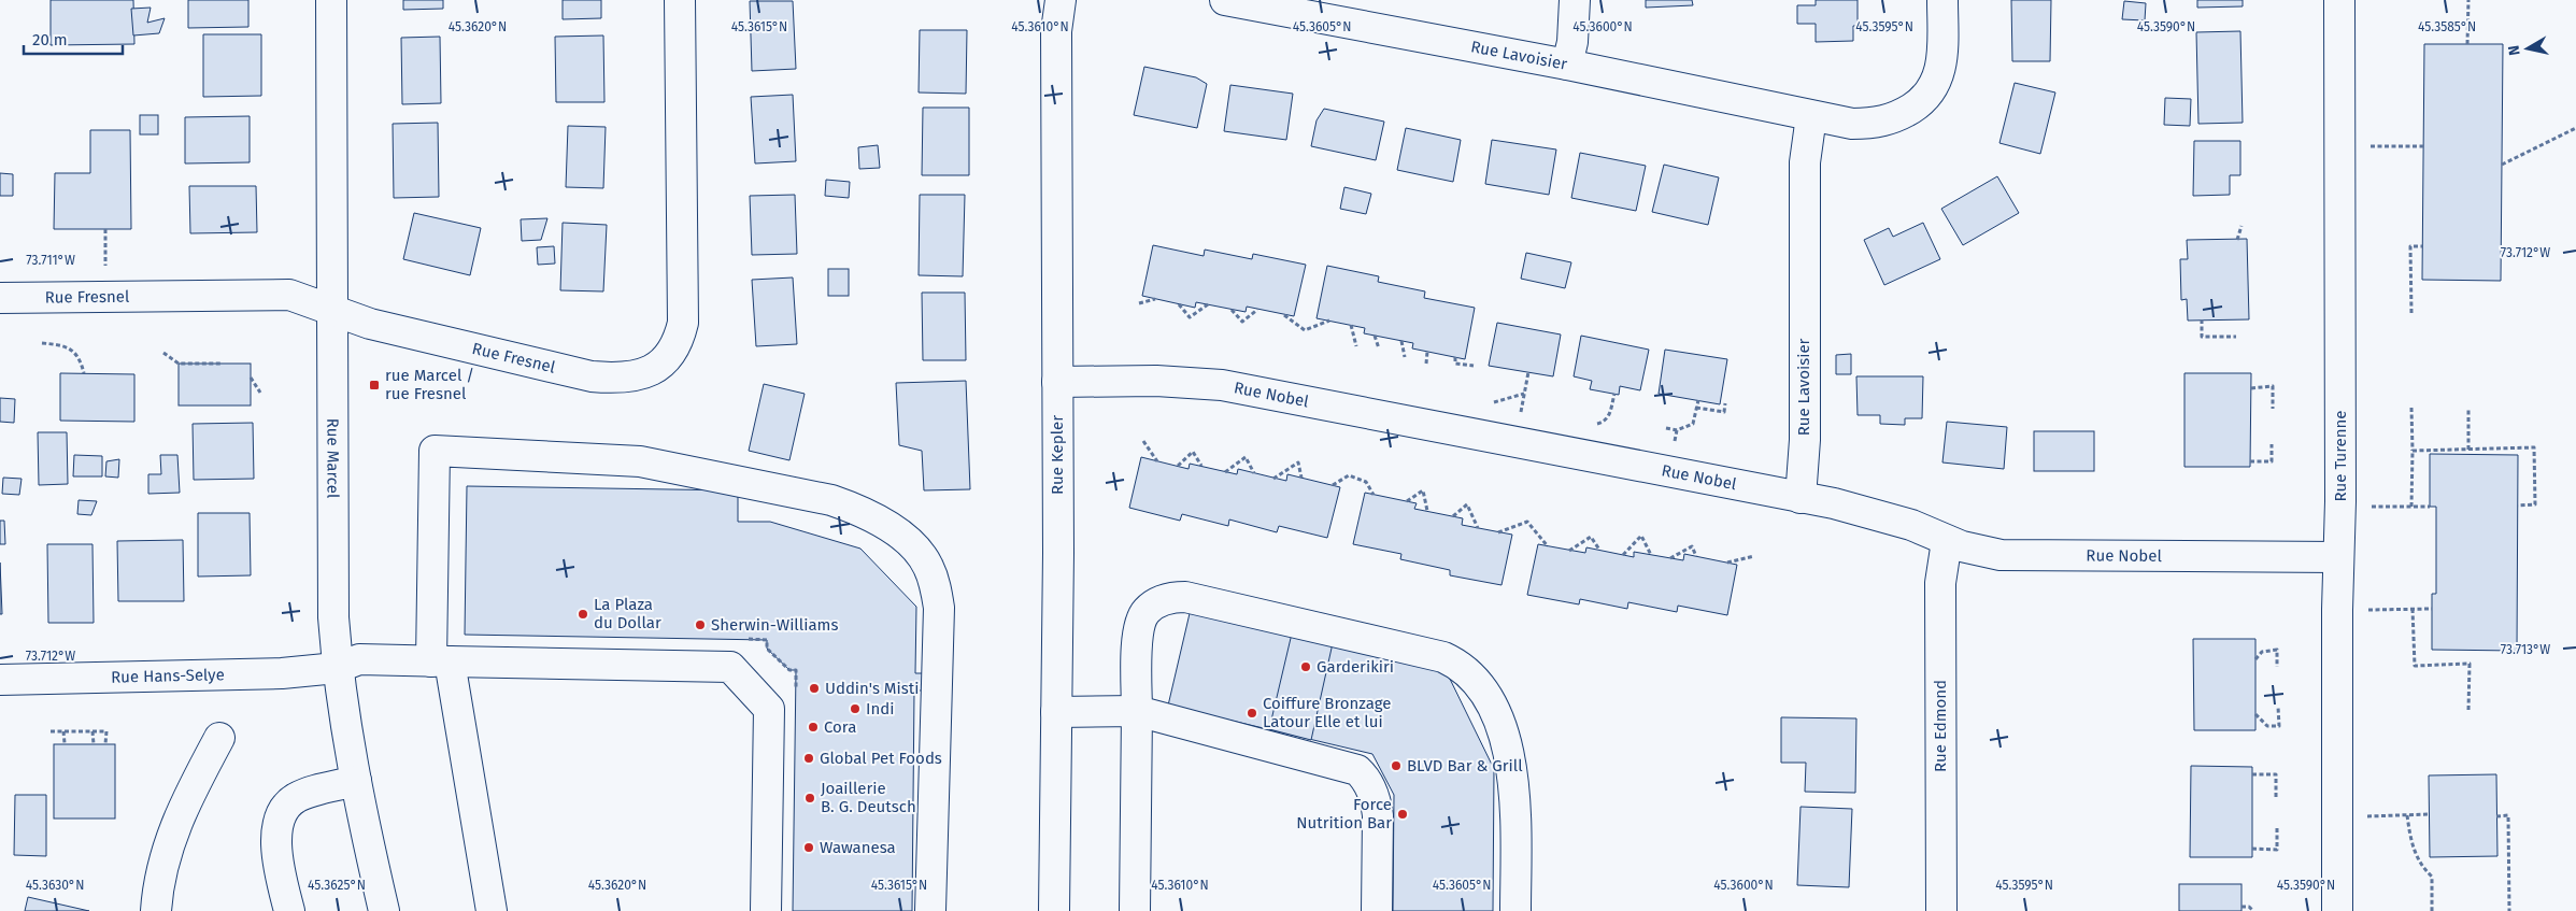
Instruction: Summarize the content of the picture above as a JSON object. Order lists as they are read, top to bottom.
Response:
{
  "streets": {
    "street": [
      "Rue Lavoisier",
      "Rue Fresnel",
      "Rue Nobel",
      "Rue Kepler",
      "Rue Turenne",
      "Rue Marcel",
      "Rue Hans-Selye",
      "Rue Edmond"
    ]
  },
  "crossings": [
    ["Rue Lavoisier", "Rue Nobel"],
    ["Rue Fresnel", "Rue Marcel"],
    ["Rue Nobel", "Rue Kepler"],
    ["Rue Nobel", "Rue Turenne"],
    ["Rue Nobel", "Rue Edmond"],
    ["Rue Marcel", "Rue Hans-Selye"]
  ],
  "places": {
    "transit": ["rue Marcel / rue Fresnel"],
    "other": [
      "La Plaza du Dollar",
      "Sherwin-Williams",
      "Garderikiri",
      "Uddin's Misti",
      "Indi",
      "Coiffure Bronzage Latour Elle et lui",
      "Cora",
      "Global Pet Foods",
      "BLVD Bar & Grill",
      "Joaillerie B. G. Deutsch",
      "Force Nutrition Bar",
      "Wawanesa"
    ]
  },
  "scale_bar": "20 m",
  "north": "left",
  "coordinates": [
    "45.3620°N",
    "45.3615°N",
    "45.3610°N",
    "45.3605°N",
    "45.3600°N",
    "45.3595°N",
    "45.3590°N",
    "45.3585°N",
    "73.712°W",
    "73.711°W",
    "73.713°W",
    "45.3630°N",
    "45.3625°N"
  ]
}
